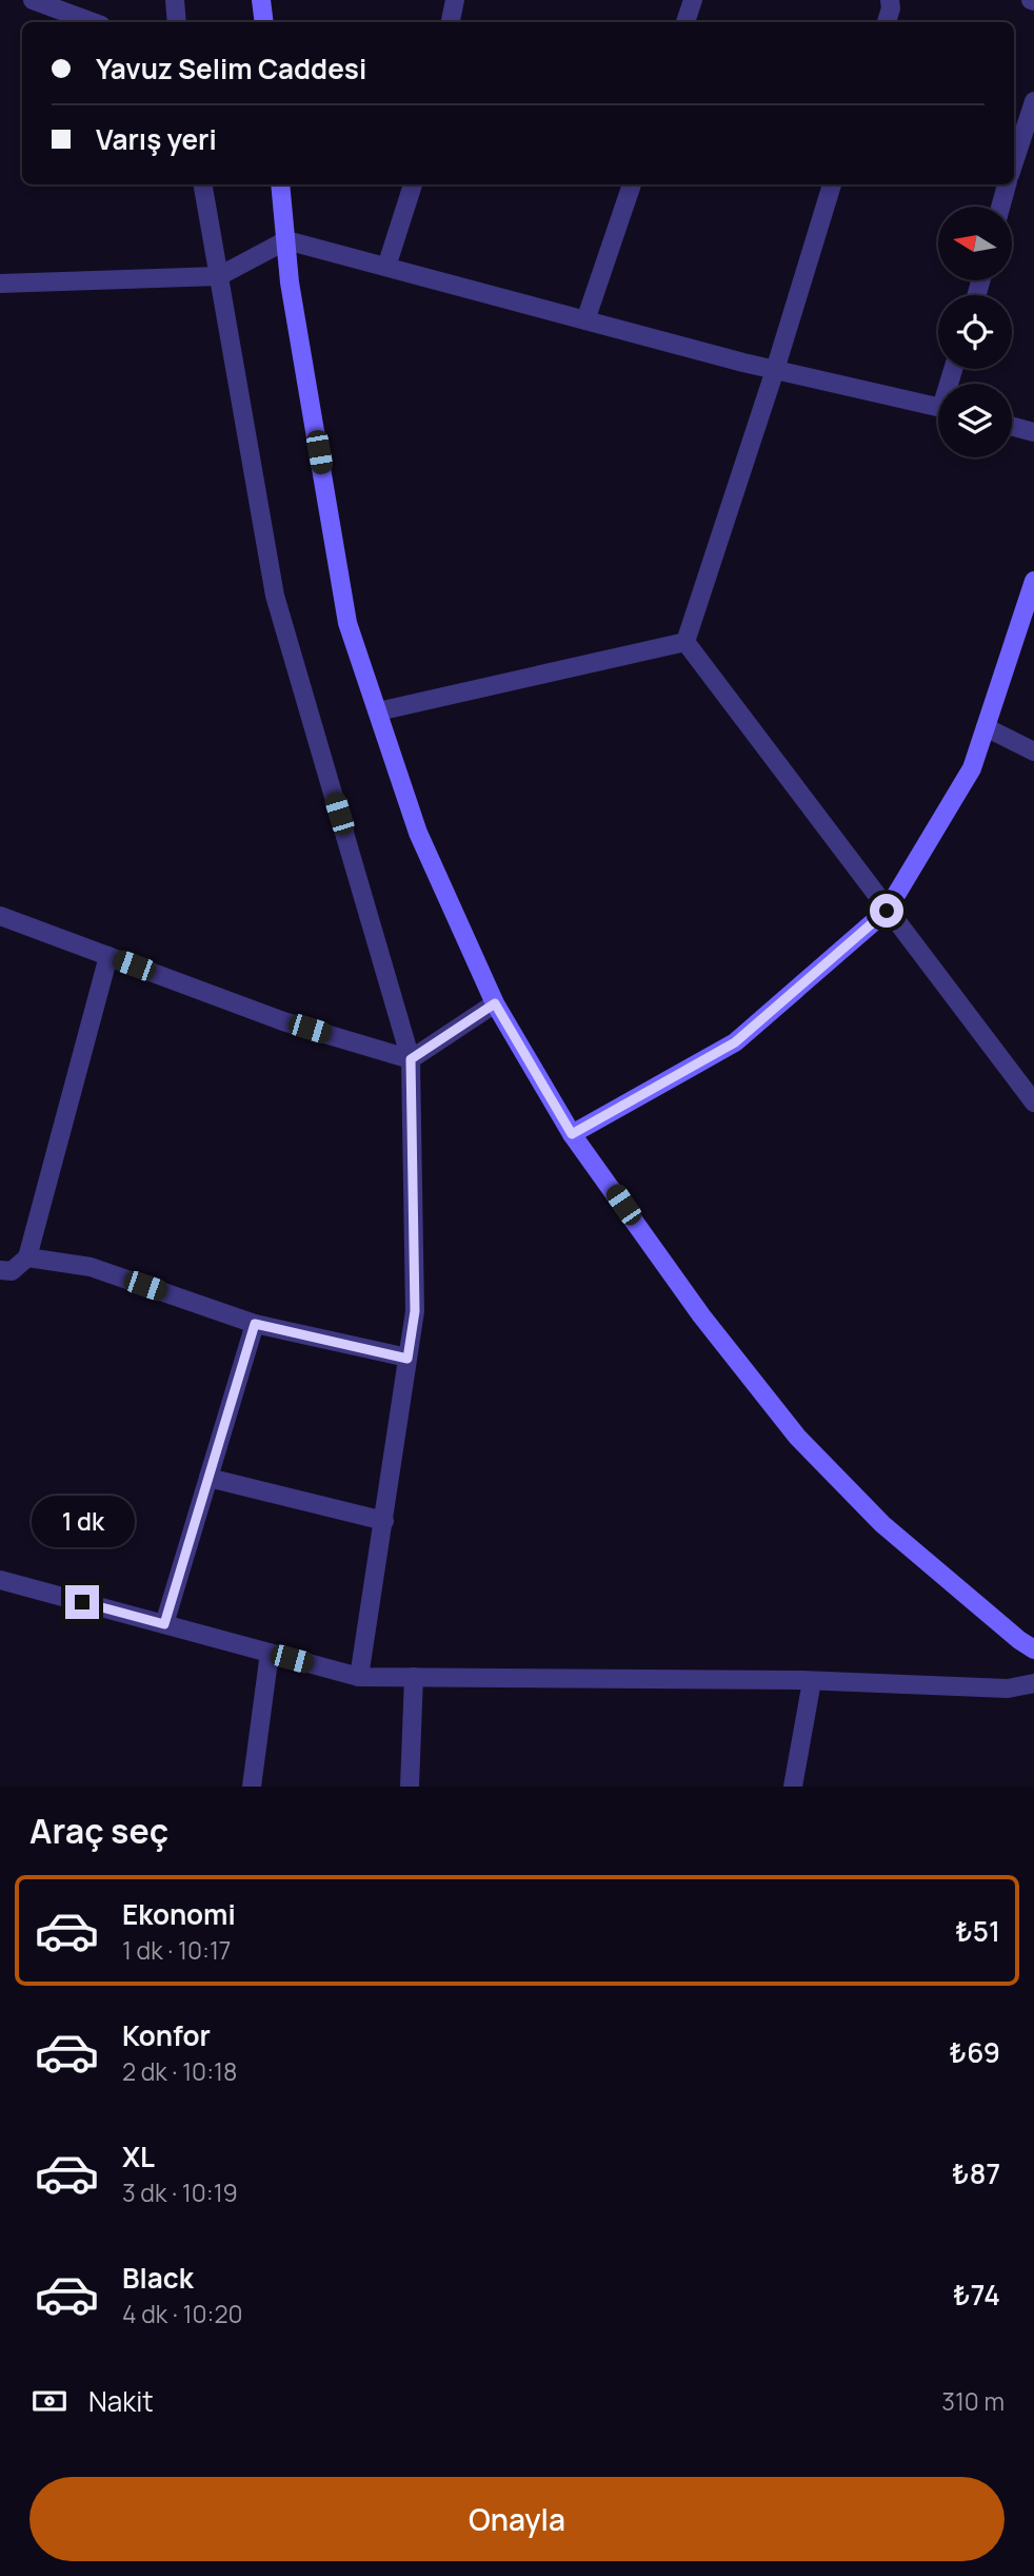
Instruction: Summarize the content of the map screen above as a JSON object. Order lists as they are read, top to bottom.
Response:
{
  "north": "left",
  "page": {
    "banner": ["Yavuz Selim Caddesi", "Varış yeri"],
    "bubble": "1 dk",
    "heading": "Araç seç",
    "list": [
      {
        "name": "Ekonomi",
        "note": "1 dk · 10:17",
        "value": "₺51"
      },
      {
        "name": "Konfor",
        "note": "2 dk · 10:18",
        "value": "₺69"
      },
      {
        "name": "XL",
        "note": "3 dk · 10:19",
        "value": "₺87"
      },
      {
        "name": "Black",
        "note": "4 dk · 10:20",
        "value": "₺74"
      }
    ],
    "pay": ["Nakit", "310 m"],
    "buttons": "Onayla"
  }
}
